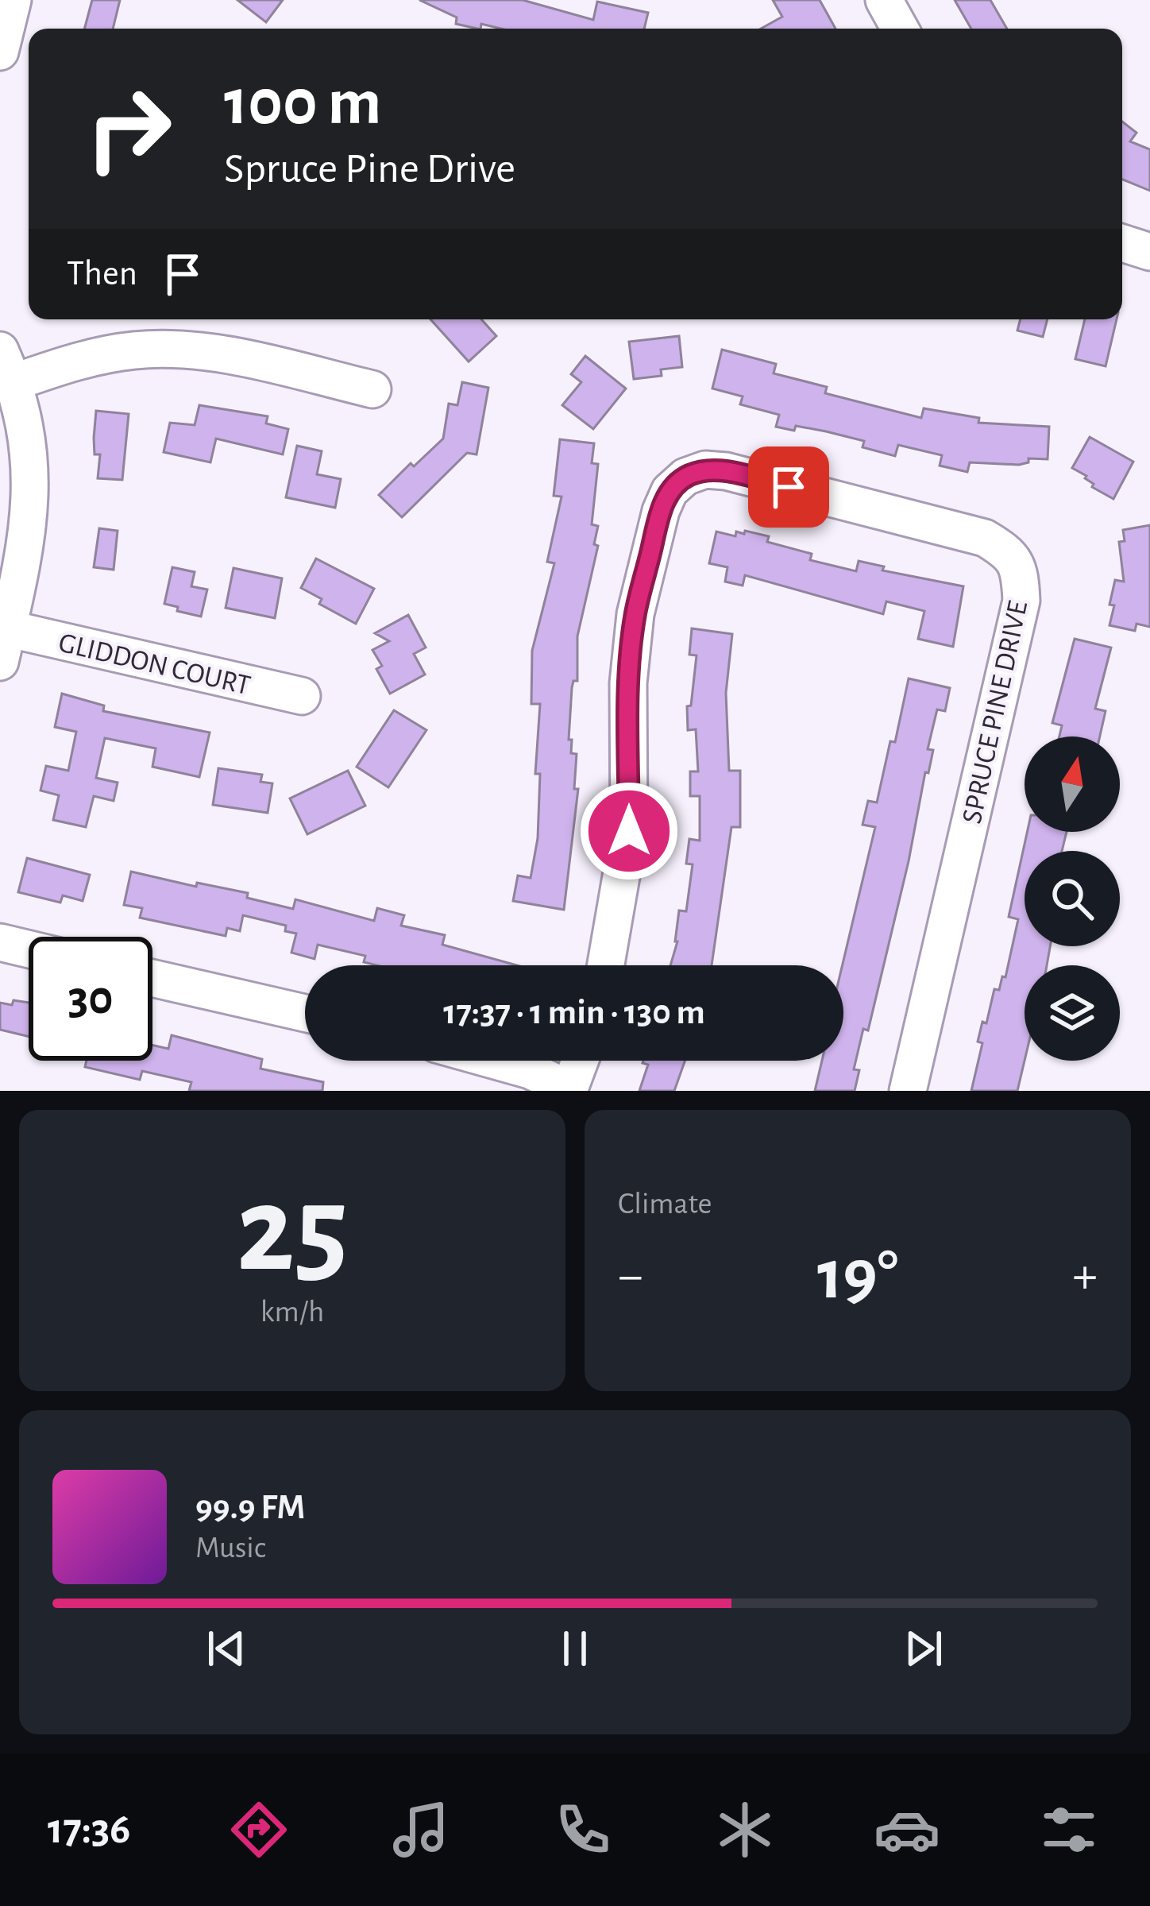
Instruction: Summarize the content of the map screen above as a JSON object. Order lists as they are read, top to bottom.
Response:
{
  "streets": {
    "street": ["GLIDDON COURT", "SPRUCE PINE DRIVE"]
  },
  "north": "top",
  "page": {
    "turn": ["100 m", "Spruce Pine Drive"],
    "then": "Then",
    "limit": "30",
    "trip": "17:37 · 1 min · 130 m",
    "tile": [
      ["25", "km/h"],
      "Climate"
    ],
    "heat": ["−", "19°", "+"],
    "song": ["99.9 FM", "Music"],
    "tabs": "17:36"
  }
}
